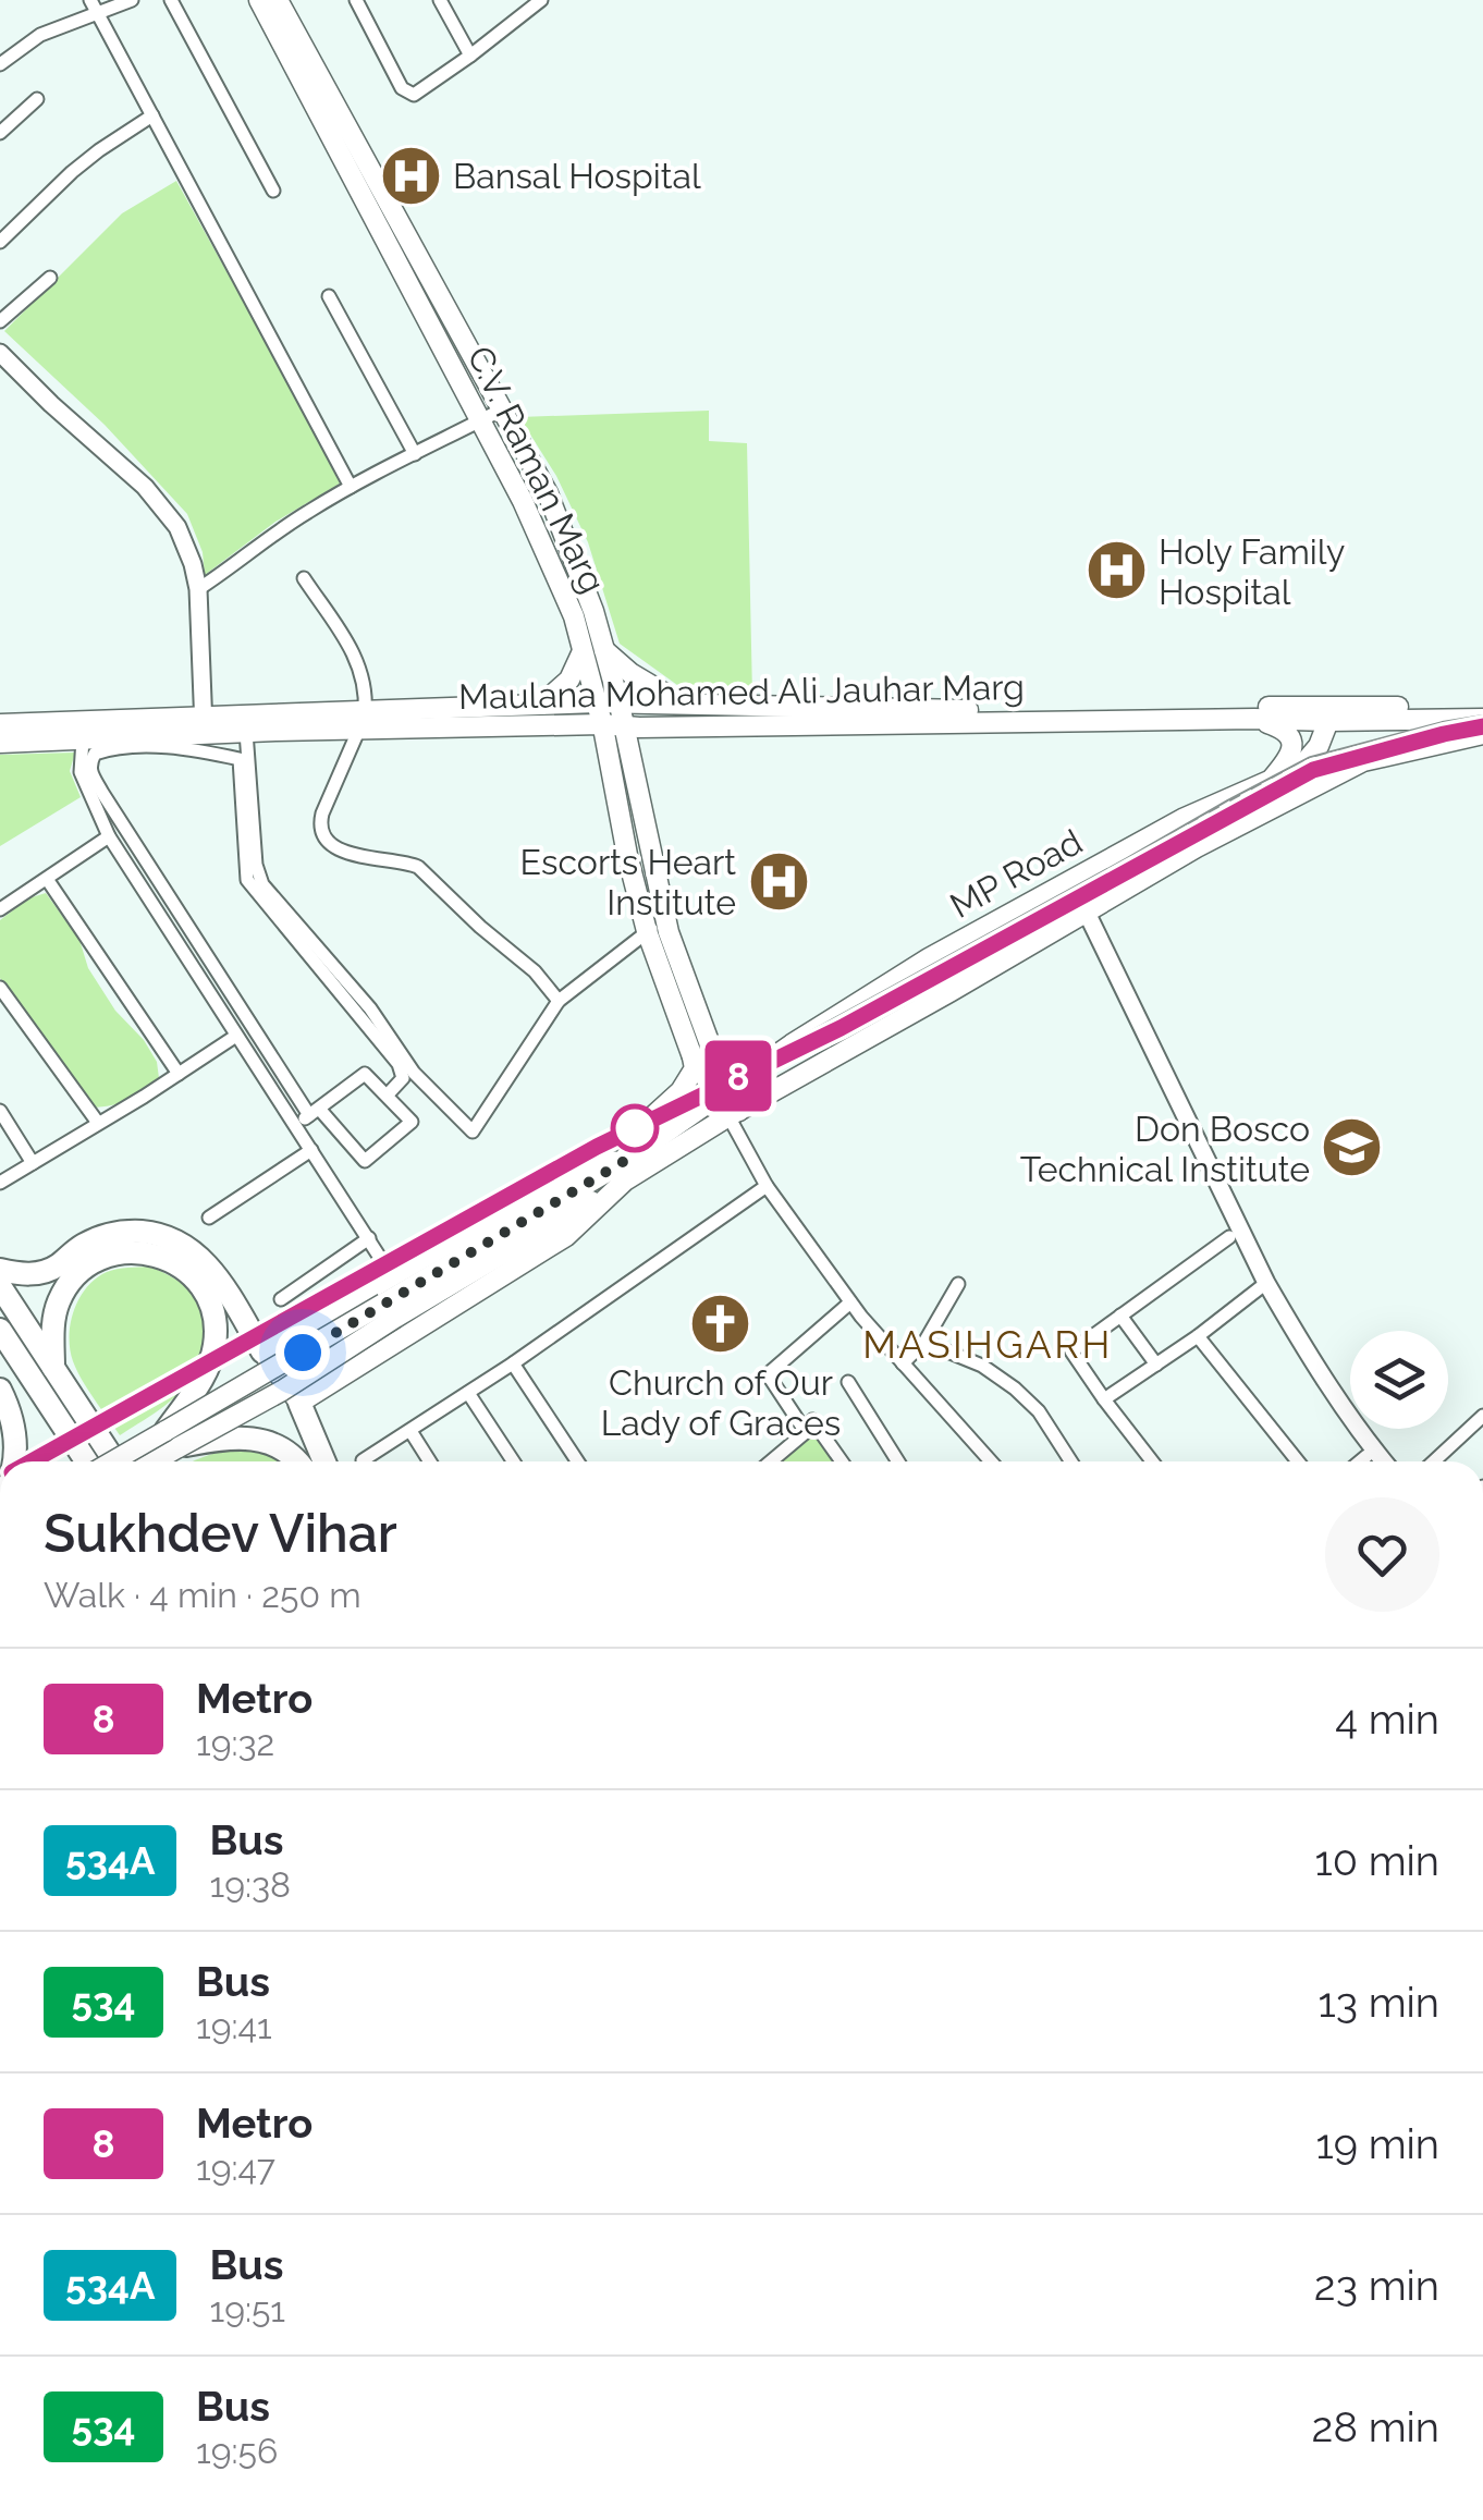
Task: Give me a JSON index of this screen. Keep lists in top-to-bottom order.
{
  "streets": {
    "main road": ["C.V. Raman Marg", "Maulana Mohamed Ali Jauhar Marg", "MP Road"]
  },
  "crossings": [
    ["C.V. Raman Marg", "Maulana Mohamed Ali Jauhar Marg"],
    ["C.V. Raman Marg", "MP Road"]
  ],
  "districts": ["MASIHGARH"],
  "places": {
    "hospital": ["Bansal Hospital", "Holy Family Hospital", "Escorts Heart Institute"],
    "school or university": ["Don Bosco Technical Institute"],
    "church": ["Church of Our Lady of Graces"]
  },
  "lines": ["metro line 8"],
  "page": {
    "on_map": "8",
    "heading": ["Sukhdev Vihar", "Walk · 4 min · 250 m"],
    "list": [
      {
        "mark": "8",
        "name": "Metro",
        "note": "19:32",
        "value": "4 min"
      },
      {
        "mark": "534A",
        "name": "Bus",
        "note": "19:38",
        "value": "10 min"
      },
      {
        "mark": "534",
        "name": "Bus",
        "note": "19:41",
        "value": "13 min"
      },
      {
        "mark": "8",
        "name": "Metro",
        "note": "19:47",
        "value": "19 min"
      },
      {
        "mark": "534A",
        "name": "Bus",
        "note": "19:51",
        "value": "23 min"
      },
      {
        "mark": "534",
        "name": "Bus",
        "note": "19:56",
        "value": "28 min"
      }
    ]
  }
}
